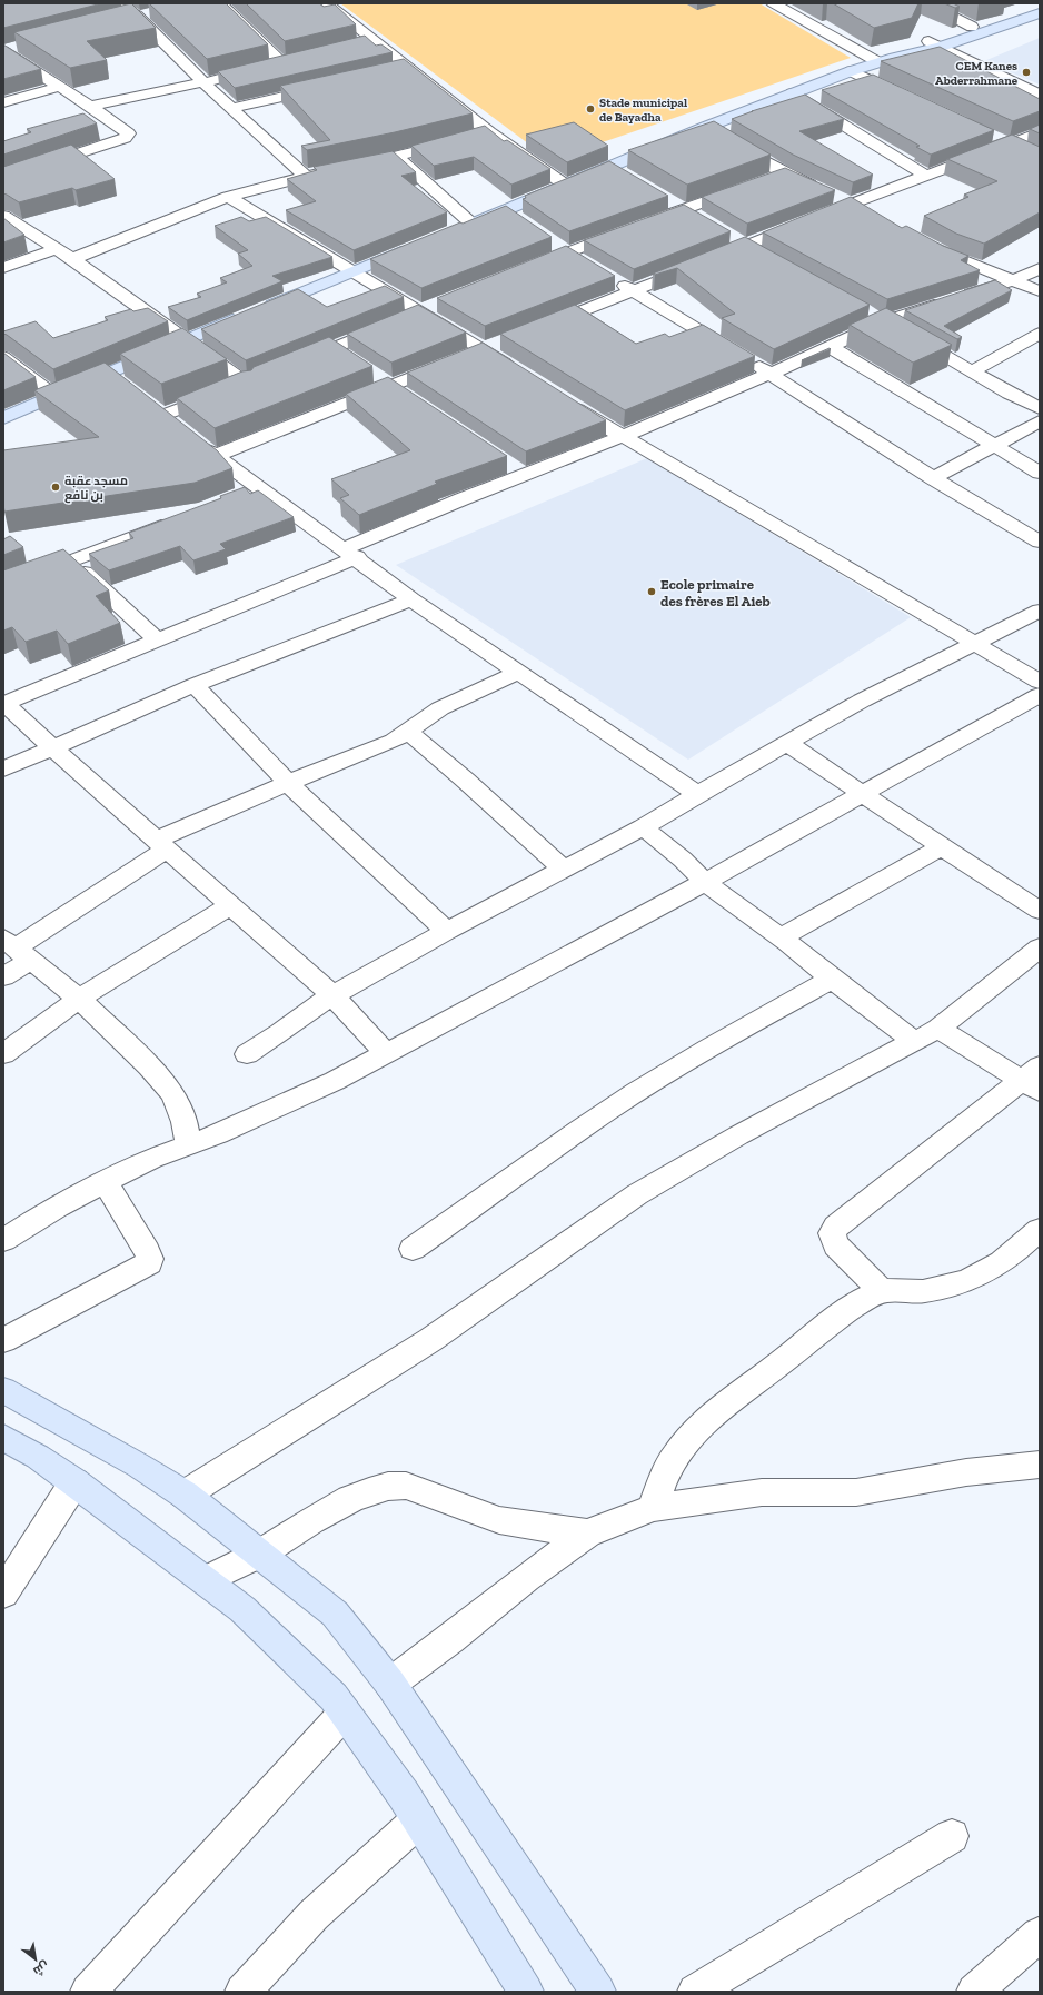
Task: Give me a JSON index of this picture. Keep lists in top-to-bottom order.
{
  "places": [
    "CEM Kanes Abderrahmane",
    "Stade municipal de Bayadha",
    "مسجد عقبة بن نافع",
    "Ecole primaire des frères El Aieb"
  ],
  "north": "bottom right"
}
